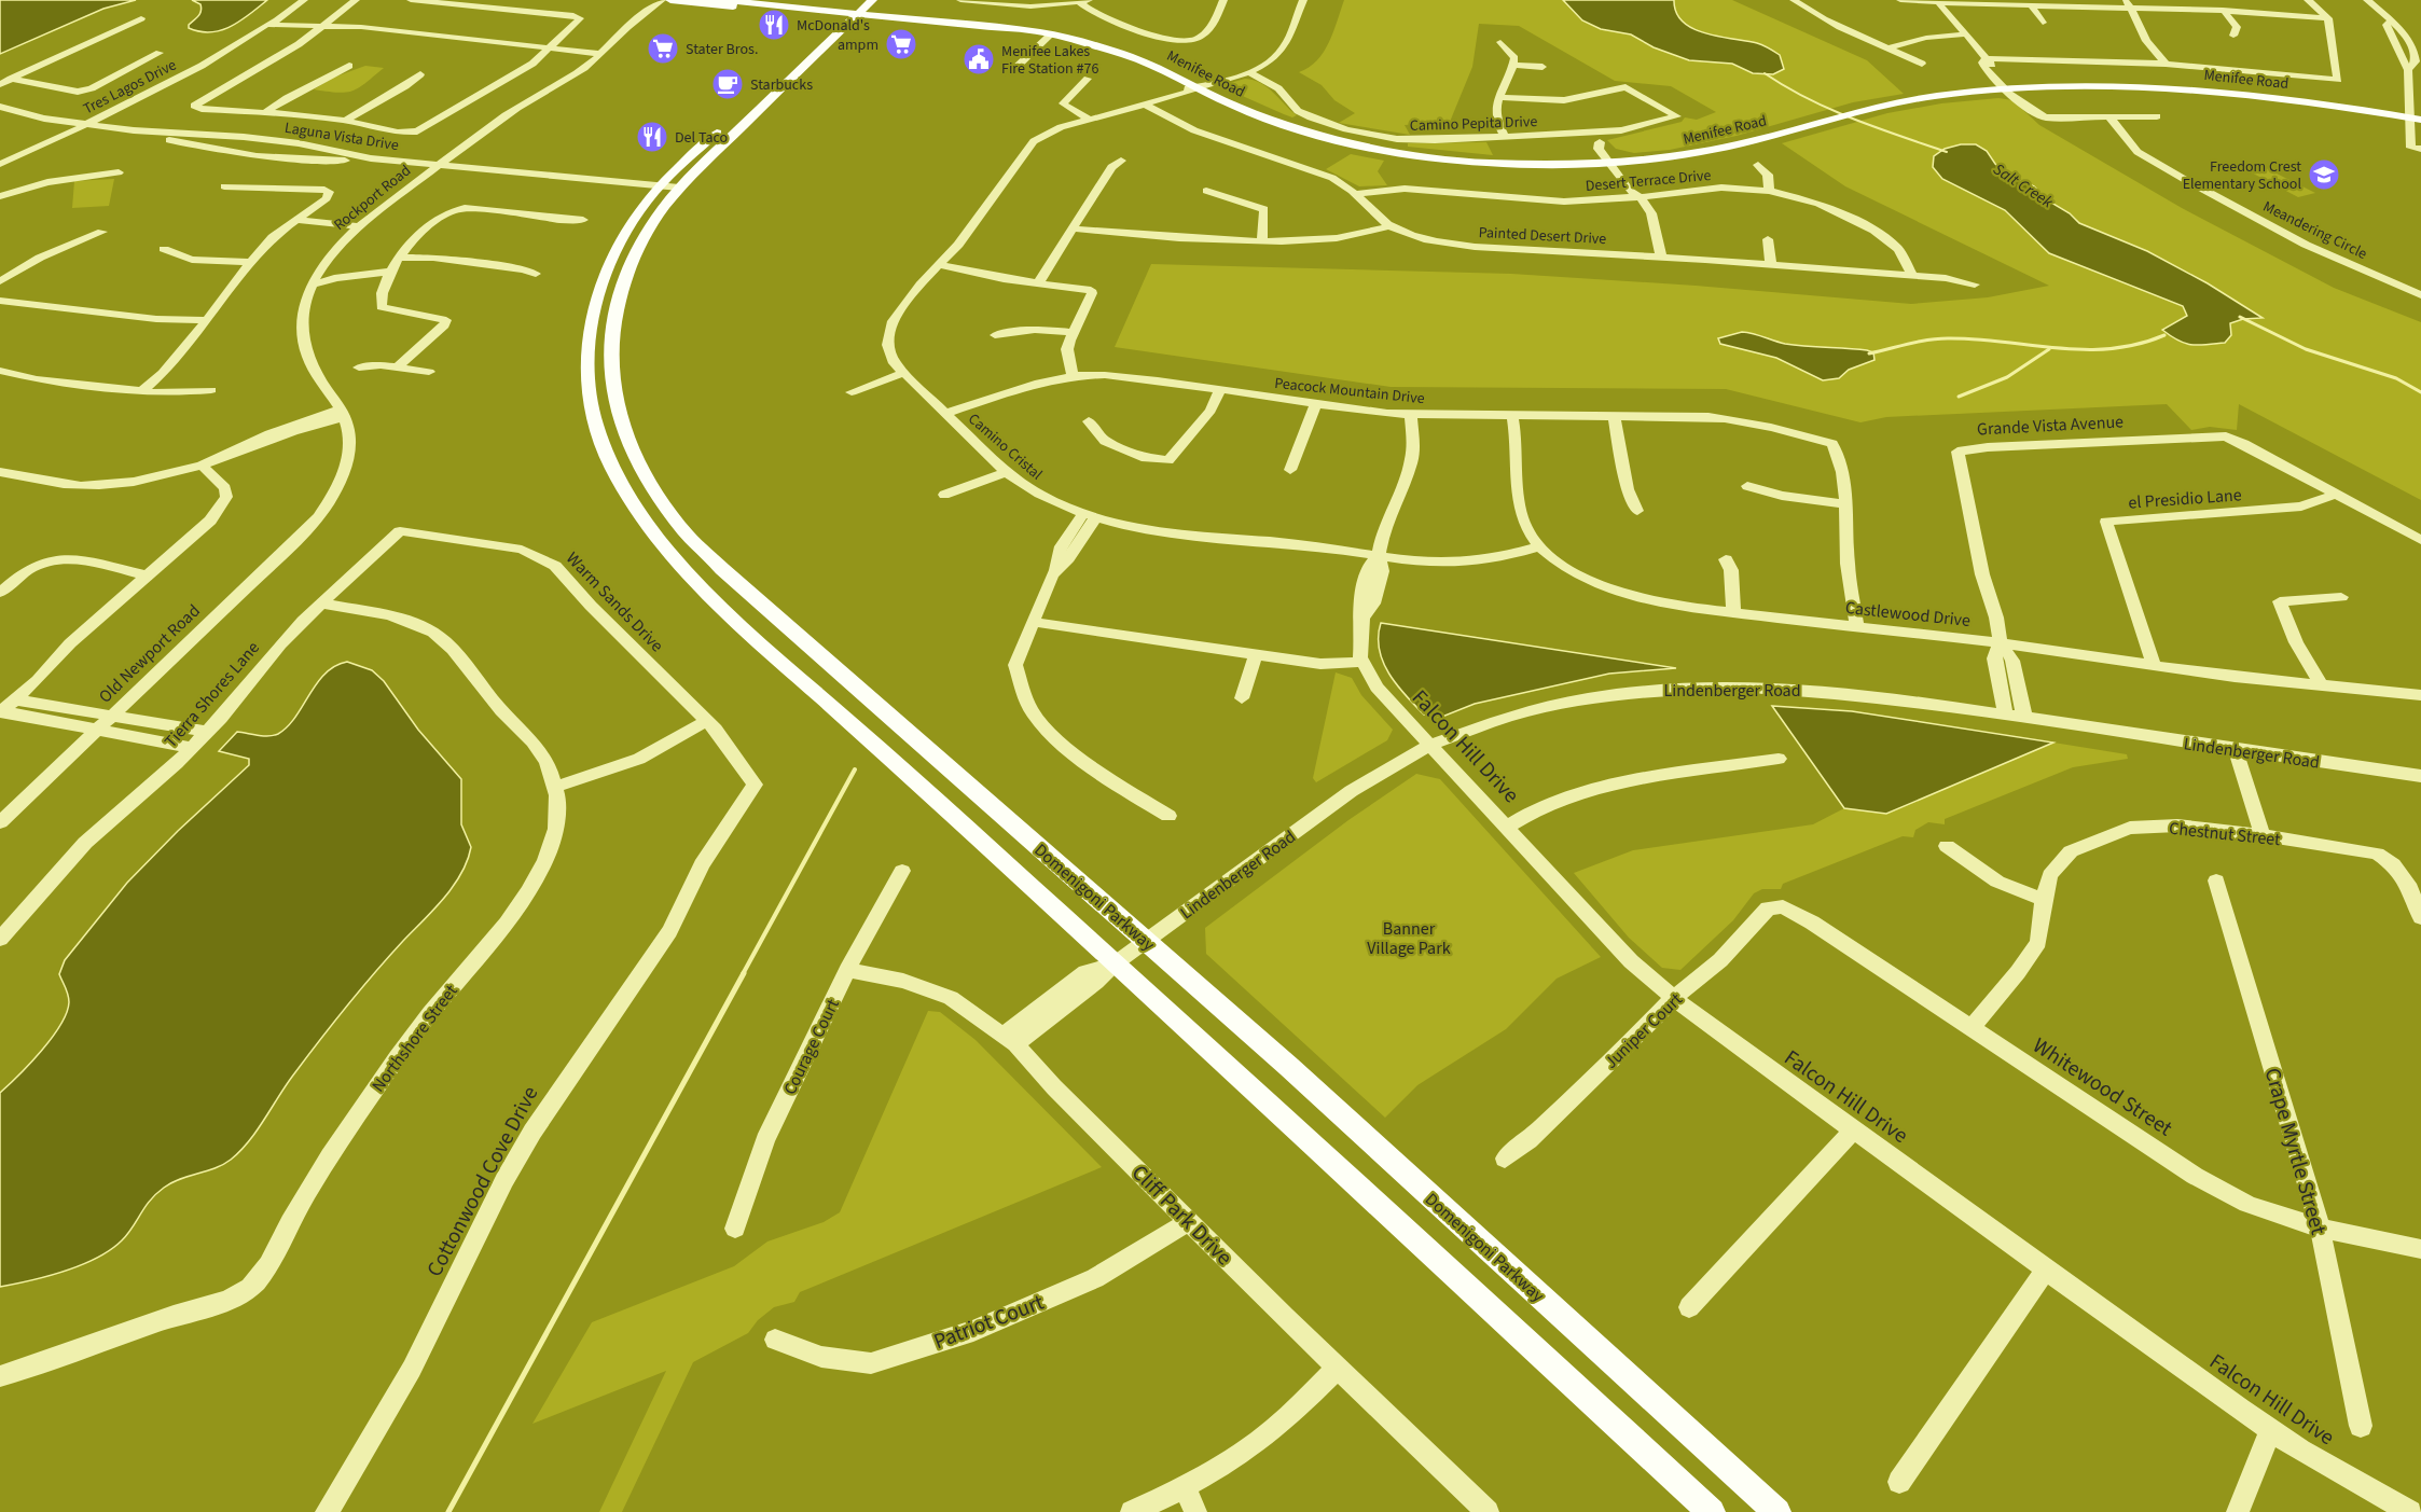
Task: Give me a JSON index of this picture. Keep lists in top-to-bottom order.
{
  "streets": {
    "main road": ["Menifee Road", "Domenigoni Parkway"],
    "street": [
      "Tres Lagos Drive",
      "Camino Pepita Drive",
      "Laguna Vista Drive",
      "Desert Terrace Drive",
      "Rockport Road",
      "Meandering Circle",
      "Painted Desert Drive",
      "Peacock Mountain Drive",
      "Grande Vista Avenue",
      "Camino Cristal",
      "el Presidio Lane",
      "Warm Sands Drive",
      "Castlewood Drive",
      "Old Newport Road",
      "Lindenberger Road",
      "Tierra Shores Lane",
      "Falcon Hill Drive",
      "Chestnut Street",
      "Juniper Court",
      "Northshore Street",
      "Courage Court",
      "Whitewood Street",
      "Crape Myrtle Street",
      "Cottonwood Cove Drive",
      "Cliff Park Drive",
      "Patriot Court"
    ]
  },
  "crossings": [
    ["Menifee Road", "Camino Cristal"],
    ["Tres Lagos Drive", "Laguna Vista Drive"],
    ["Camino Pepita Drive", "Camino Cristal"],
    ["Laguna Vista Drive", "Rockport Road"],
    ["Laguna Vista Drive", "Domenigoni Parkway"],
    ["Desert Terrace Drive", "Painted Desert Drive"],
    ["Rockport Road", "Old Newport Road"],
    ["Painted Desert Drive", "Camino Cristal"],
    ["Peacock Mountain Drive", "Camino Cristal"],
    ["Peacock Mountain Drive", "Castlewood Drive"],
    ["Peacock Mountain Drive", "Falcon Hill Drive"],
    ["Grande Vista Avenue", "el Presidio Lane"],
    ["Grande Vista Avenue", "Castlewood Drive"],
    ["Grande Vista Avenue", "Lindenberger Road"],
    ["Camino Cristal", "Castlewood Drive"],
    ["Camino Cristal", "Falcon Hill Drive"],
    ["el Presidio Lane", "Castlewood Drive"],
    ["Warm Sands Drive", "Tierra Shores Lane"],
    ["Warm Sands Drive", "Cottonwood Cove Drive"],
    ["Lindenberger Road", "Falcon Hill Drive"],
    ["Lindenberger Road", "Domenigoni Parkway"],
    ["Lindenberger Road", "Cliff Park Drive"],
    ["Falcon Hill Drive", "Juniper Court"],
    ["Chestnut Street", "Whitewood Street"],
    ["Juniper Court", "Whitewood Street"],
    ["Courage Court", "Cliff Park Drive"],
    ["Whitewood Street", "Crape Myrtle Street"],
    ["Cliff Park Drive", "Patriot Court"]
  ],
  "water": ["Salt Creek"],
  "parks": ["Banner Village Park"],
  "places": {
    "restaurant": ["McDonald's", "Del Taco"],
    "supermarket": ["ampm", "Stater Bros."],
    "public building": ["Menifee Lakes Fire Station #76"],
    "cafe": ["Starbucks"],
    "school or university": ["Freedom Crest Elementary School"]
  }
}
